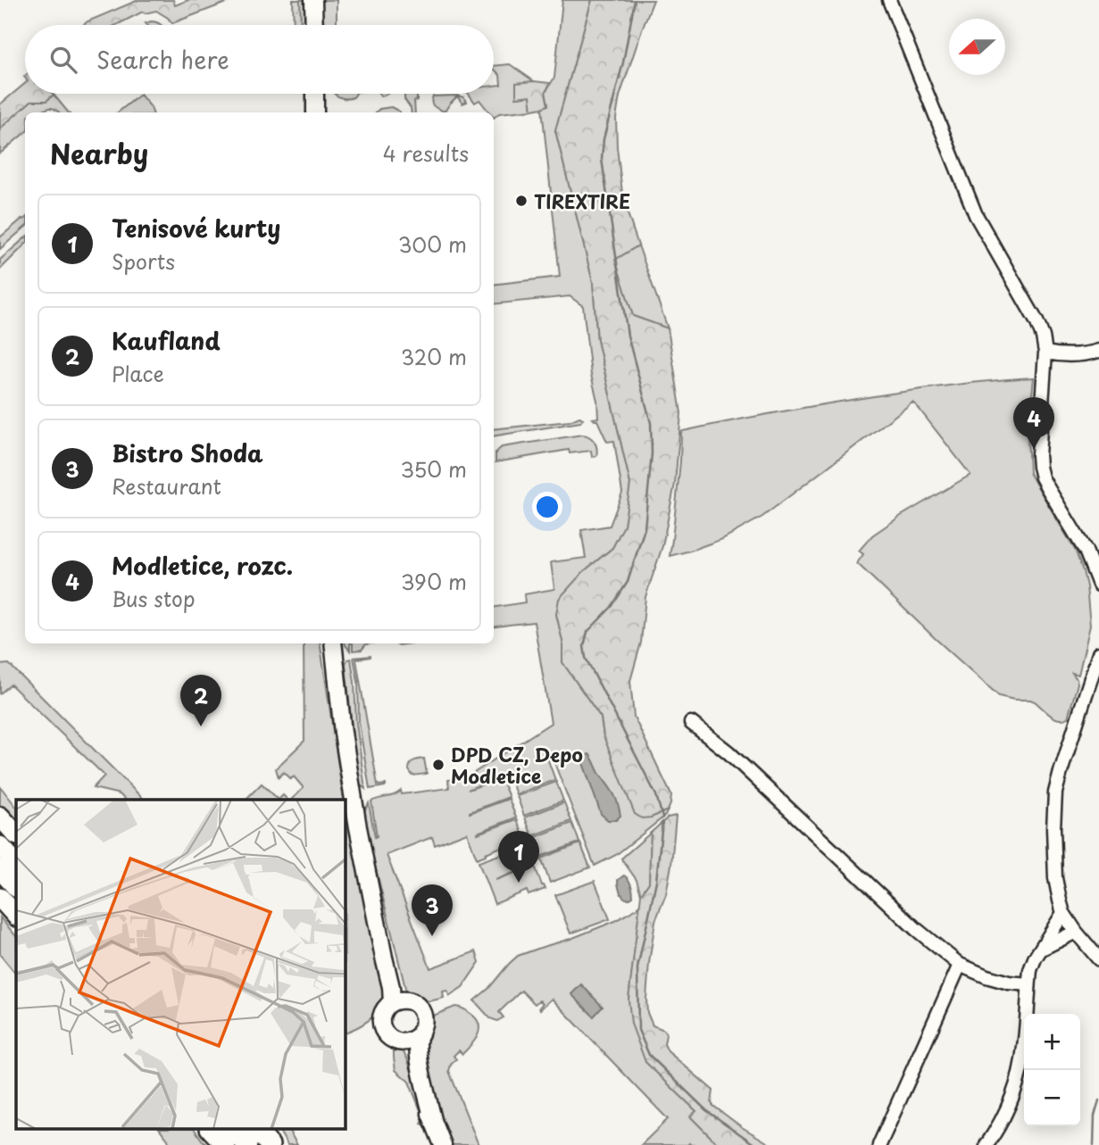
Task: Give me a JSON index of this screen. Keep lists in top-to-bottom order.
{
  "places": ["TIREXTIRE", "DPD CZ, Depo Modletice"],
  "north": "left",
  "page": {
    "search": "Search here",
    "heading": ["Nearby", "4 results"],
    "list": [
      {
        "mark": "1",
        "name": "Tenisové kurty",
        "note": "Sports",
        "value": "300 m"
      },
      {
        "mark": "2",
        "name": "Kaufland",
        "note": "Place",
        "value": "320 m"
      },
      {
        "mark": "3",
        "name": "Bistro Shoda",
        "note": "Restaurant",
        "value": "350 m"
      },
      {
        "mark": "4",
        "name": "Modletice, rozc.",
        "note": "Bus stop",
        "value": "390 m"
      }
    ],
    "pins": [
      "4",
      "2",
      "1",
      "3"
    ],
    "map_buttons": ["+", "−"]
  }
}
